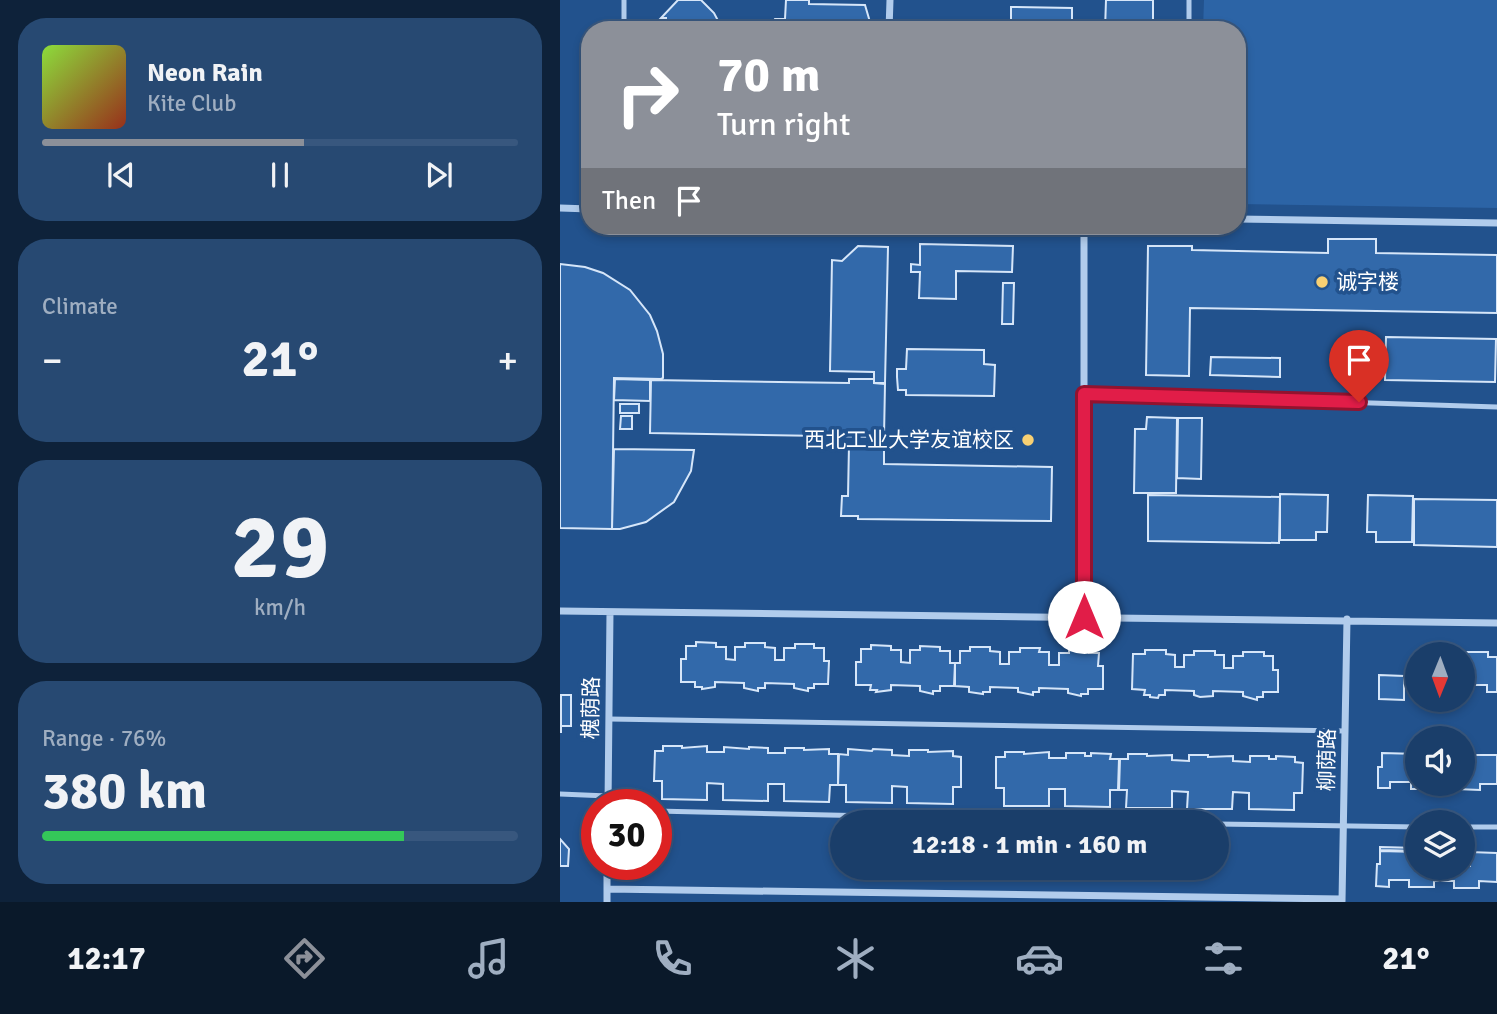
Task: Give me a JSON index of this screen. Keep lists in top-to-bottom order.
{
  "streets": {
    "street": ["槐荫路", "柳荫路"]
  },
  "places": ["诚字楼", "西北工业大学友谊校区"],
  "north": "bottom",
  "page": {
    "turn": ["70 m", "Turn right"],
    "song": ["Neon Rain", "Kite Club"],
    "then": "Then",
    "tile": [
      "Climate",
      ["29", "km/h"],
      ["Range · 76%", "380 km"]
    ],
    "heat": ["−", "21°", "+"],
    "limit": "30",
    "trip": "12:18 · 1 min · 160 m",
    "tabs": ["12:17", "21°"]
  }
}
